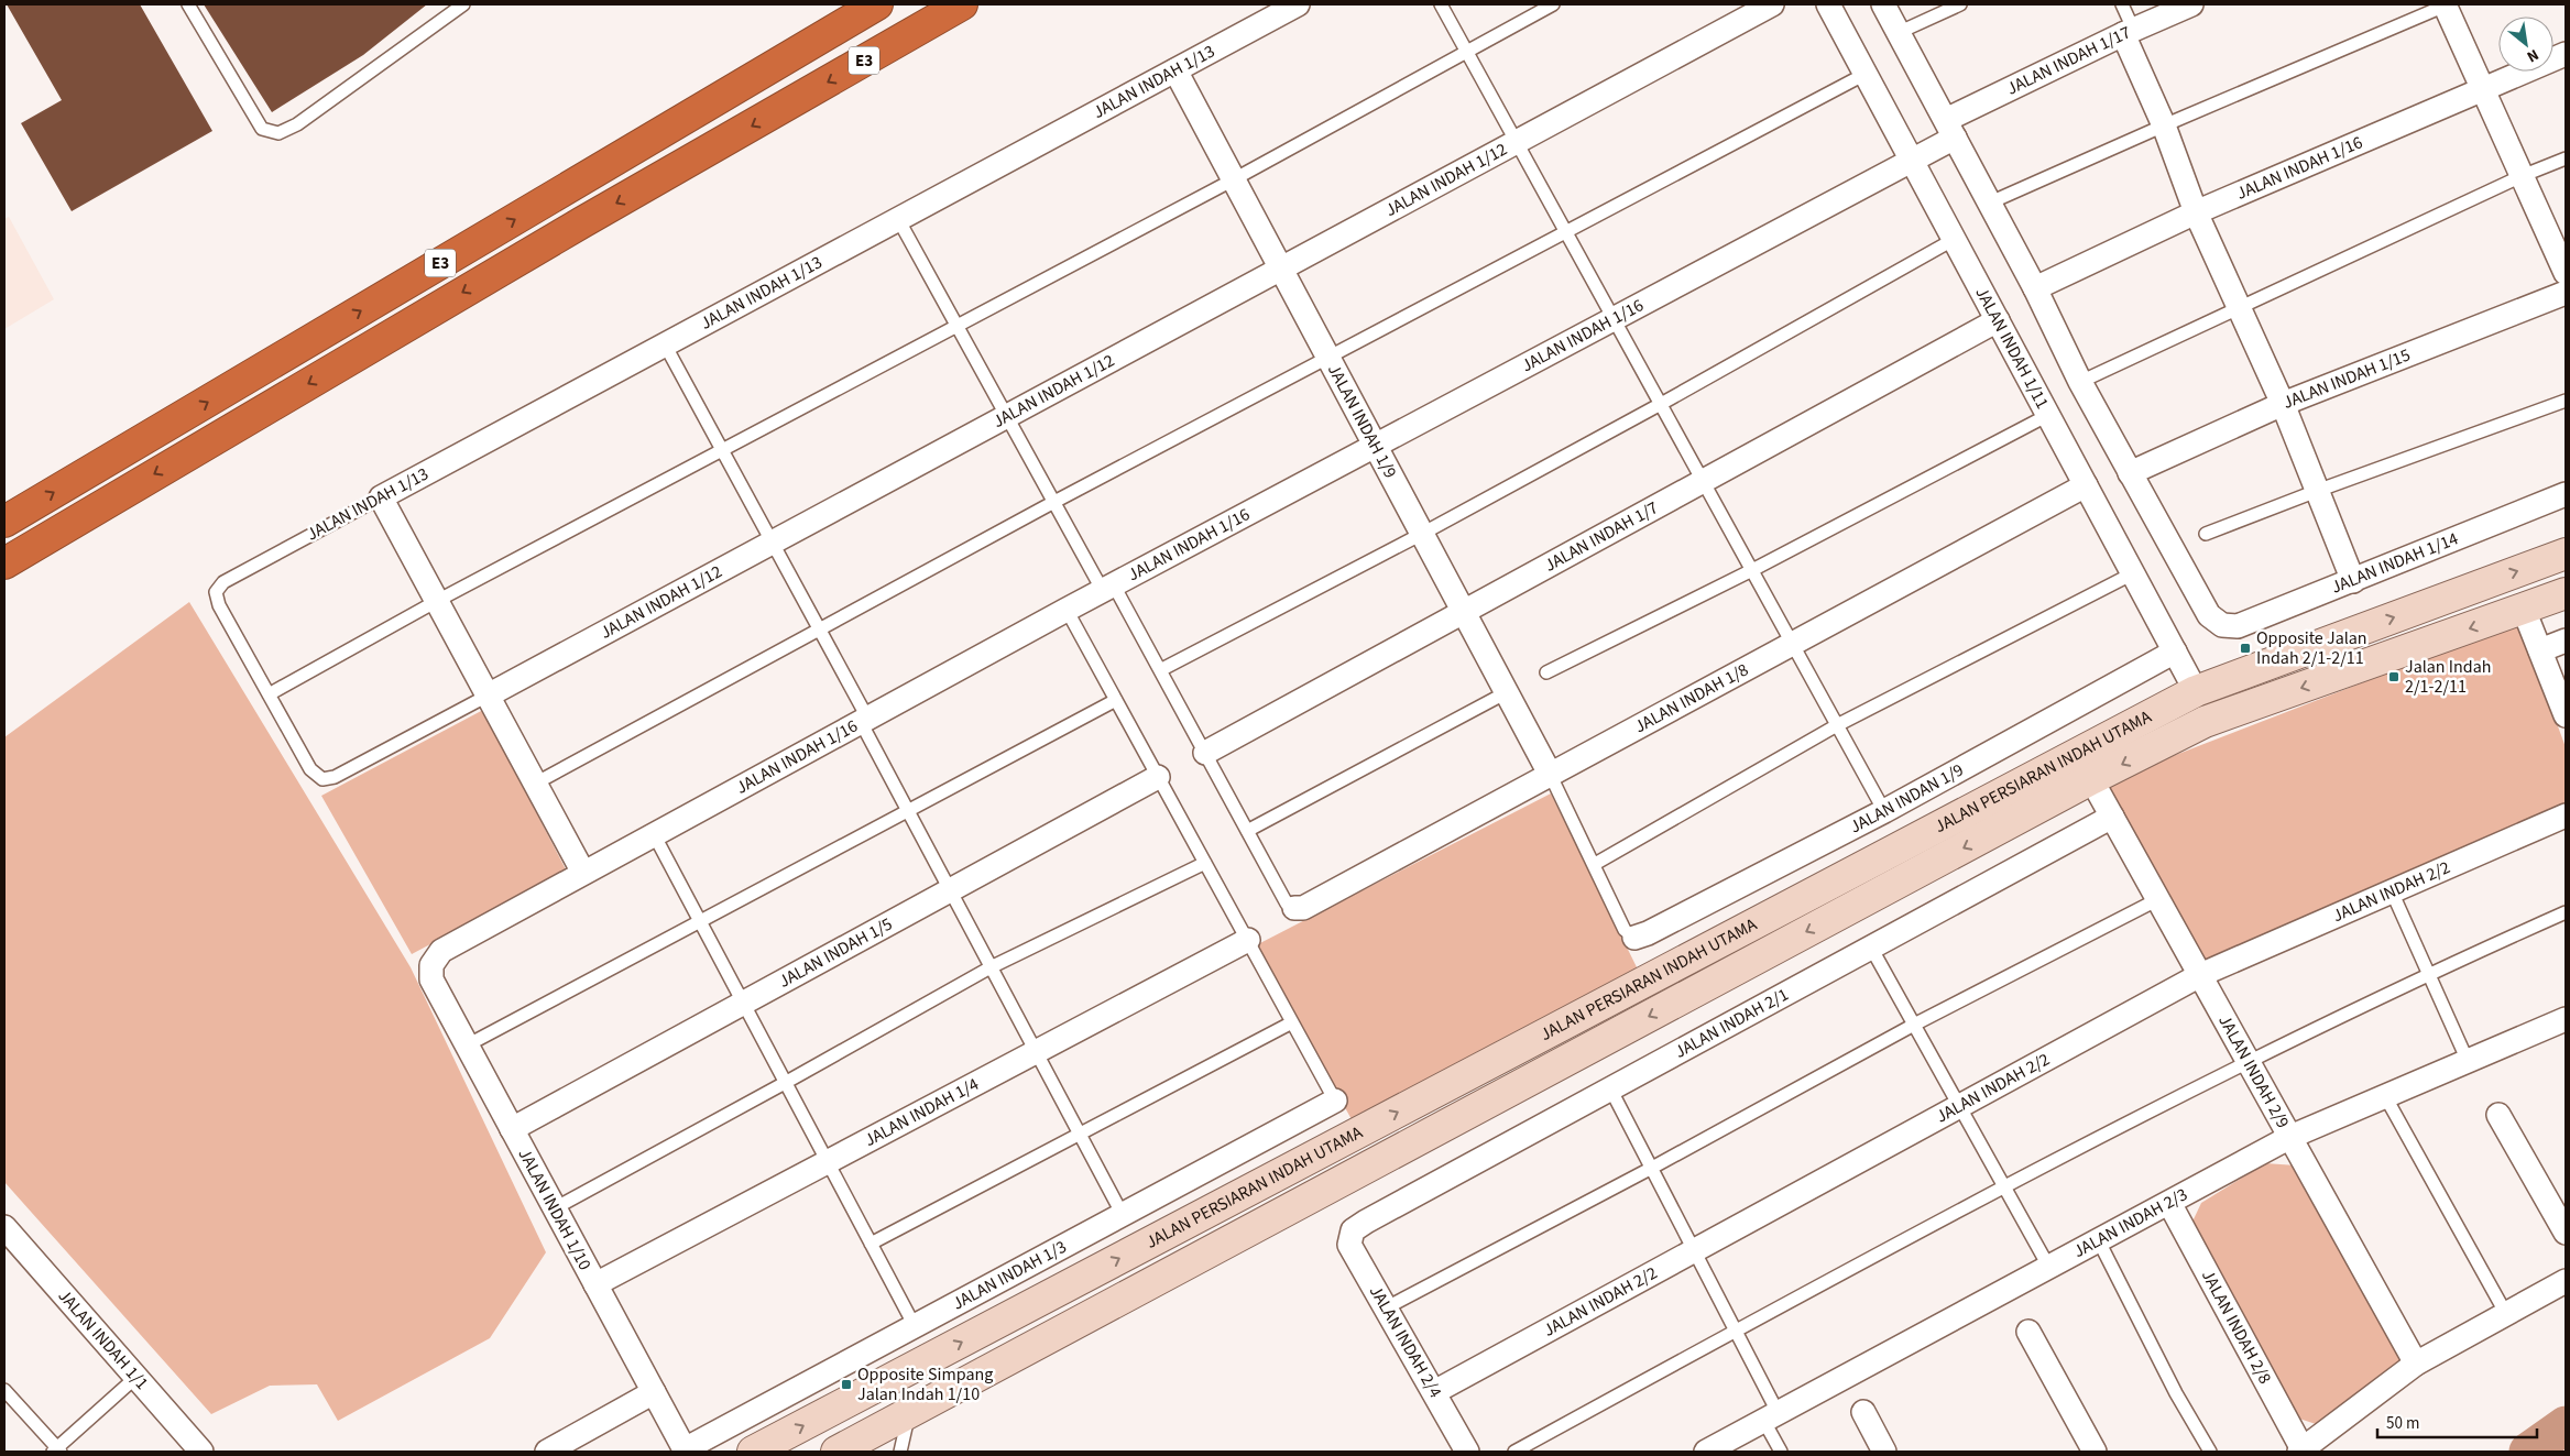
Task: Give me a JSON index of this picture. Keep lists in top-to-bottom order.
{
  "streets": {
    "highway": ["E3"],
    "main road": ["JALAN PERSIARAN INDAH UTAMA"],
    "street": [
      "JALAN INDAH 1/17",
      "JALAN INDAH 1/13",
      "JALAN INDAH 1/16",
      "JALAN INDAH 1/12",
      "JALAN INDAH 1/11",
      "JALAN INDAH 1/15",
      "JALAN INDAH 1/9",
      "JALAN INDAH 1/7",
      "JALAN INDAH 1/14",
      "JALAN INDAH 1/8",
      "JALAN INDAN 1/9",
      "JALAN INDAH 2/2",
      "JALAN INDAH 1/5",
      "JALAN INDAH 2/1",
      "JALAN INDAH 2/9",
      "JALAN INDAH 1/4",
      "JALAN INDAH 1/10",
      "JALAN INDAH 2/3",
      "JALAN INDAH 1/3",
      "JALAN INDAH 2/8",
      "JALAN INDAH 1/1",
      "JALAN INDAH 2/4"
    ]
  },
  "crossings": [
    ["JALAN INDAH 1/17", "JALAN INDAH 1/16"],
    ["JALAN INDAH 1/13", "JALAN INDAH 1/12"],
    ["JALAN INDAH 1/13", "JALAN INDAH 1/9"],
    ["JALAN INDAH 1/16", "JALAN INDAH 1/11"],
    ["JALAN INDAH 1/16", "JALAN INDAH 1/9"],
    ["JALAN INDAH 1/16", "JALAN INDAH 1/10"],
    ["JALAN INDAH 1/12", "JALAN INDAH 1/9"],
    ["JALAN INDAH 1/11", "JALAN INDAH 1/7"],
    ["JALAN INDAH 1/11", "JALAN INDAH 1/8"],
    ["JALAN INDAH 1/11", "JALAN PERSIARAN INDAH UTAMA"],
    ["JALAN INDAH 1/11", "JALAN INDAN 1/9"],
    ["JALAN INDAH 1/15", "JALAN INDAH 1/14"],
    ["JALAN INDAH 1/9", "JALAN INDAH 1/7"],
    ["JALAN INDAH 1/9", "JALAN INDAH 1/8"],
    ["JALAN PERSIARAN INDAH UTAMA", "JALAN INDAH 2/9"],
    ["JALAN INDAH 2/2", "JALAN INDAH 2/9"],
    ["JALAN INDAH 2/2", "JALAN INDAH 2/4"],
    ["JALAN INDAH 1/5", "JALAN INDAH 1/10"],
    ["JALAN INDAH 2/1", "JALAN INDAH 2/9"],
    ["JALAN INDAH 2/1", "JALAN INDAH 2/4"],
    ["JALAN INDAH 2/9", "JALAN INDAH 2/3"],
    ["JALAN INDAH 1/4", "JALAN INDAH 1/10"],
    ["JALAN INDAH 1/10", "JALAN INDAH 1/3"],
    ["JALAN INDAH 2/3", "JALAN INDAH 2/8"]
  ],
  "places": {
    "transit": ["Opposite Jalan Indah 2/1-2/11", "Jalan Indah 2/1-2/11", "Opposite Simpang Jalan Indah 1/10"]
  },
  "scale_bar": "50 m",
  "north": "bottom right"
}
